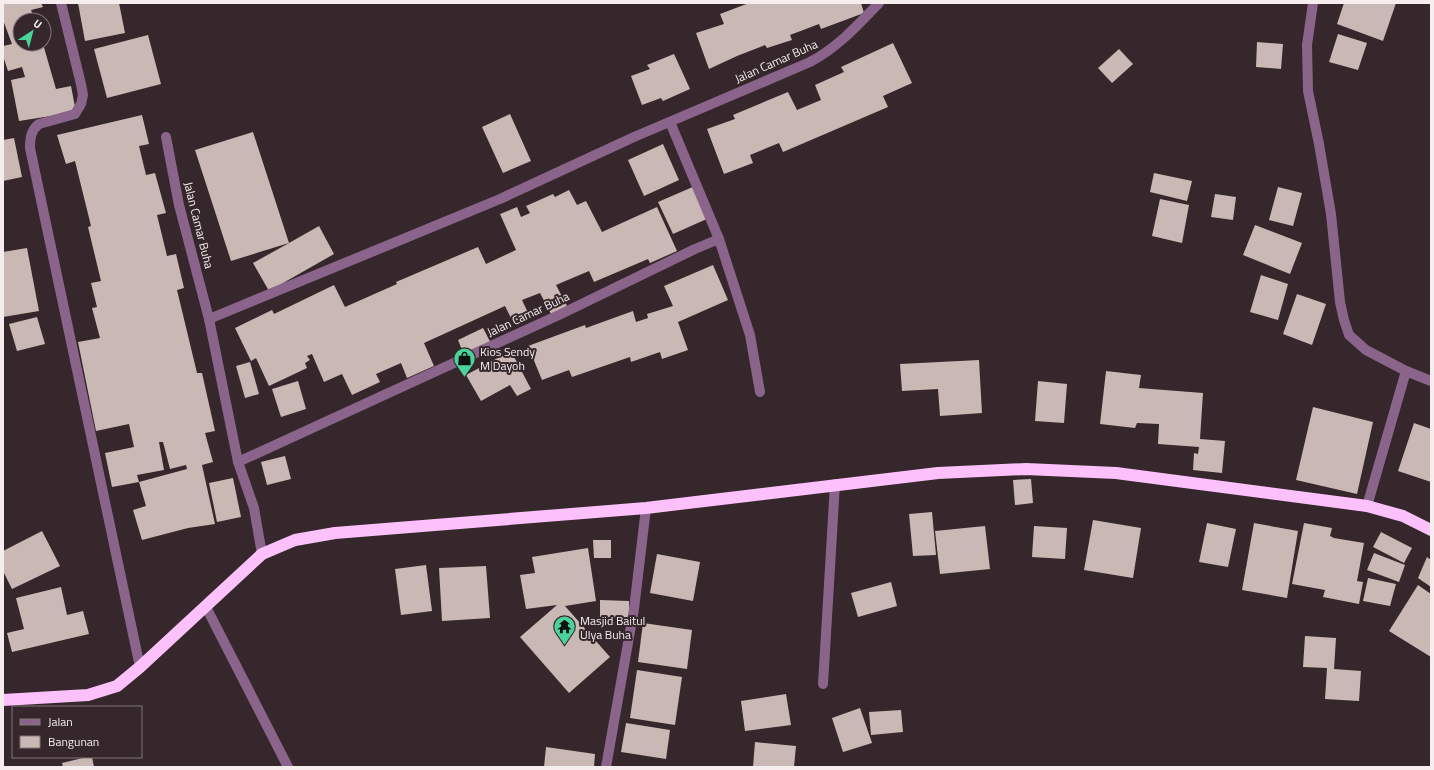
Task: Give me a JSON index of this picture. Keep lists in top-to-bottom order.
{
  "streets": {
    "street": ["Jalan Camar Buha"]
  },
  "places": {
    "shop": ["Kios Sendy M Dayoh"],
    "temple": ["Masjid Baitul Ulya Buha"]
  },
  "legend": ["Jalan", "Bangunan"],
  "north": "top right"
}
